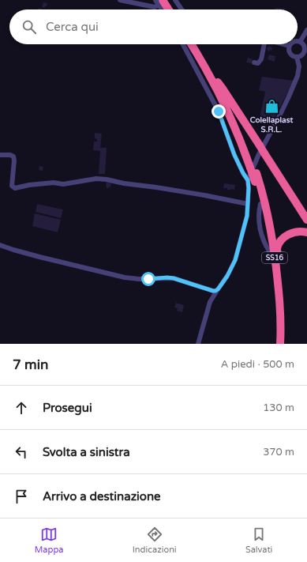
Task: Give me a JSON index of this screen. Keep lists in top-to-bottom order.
{
  "streets": {
    "highway": ["SS16"]
  },
  "places": {
    "shop": ["Colellaplast S.R.L."]
  },
  "page": {
    "search": "Cerca qui",
    "heading": ["7 min", "A piedi · 500 m"],
    "list": [
      ["Prosegui", "130 m"],
      ["Svolta a sinistra", "370 m"],
      "Arrivo a destinazione"
    ],
    "nav": ["Mappa", "Indicazioni", "Salvati"]
  }
}
